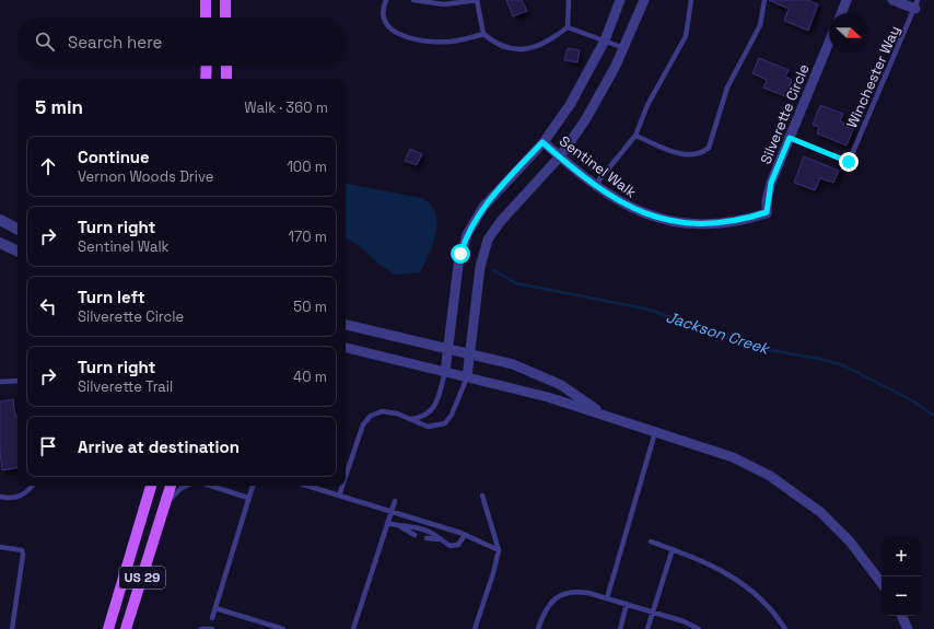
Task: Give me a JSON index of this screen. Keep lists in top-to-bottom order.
{
  "streets": {
    "main road": ["US 29"],
    "street": ["Silverette Circle", "Sentinel Walk"],
    "lane": ["Winchester Way"]
  },
  "crossings": [
    ["Winchester Way", "Silverette Circle"],
    ["Silverette Circle", "Sentinel Walk"]
  ],
  "water": ["Jackson Creek"],
  "north": "right",
  "page": {
    "search": "Search here",
    "heading": ["5 min", "Walk · 360 m"],
    "list": [
      ["Continue", "Vernon Woods Drive", "100 m"],
      ["Turn right", "Sentinel Walk", "170 m"],
      ["Turn left", "Silverette Circle", "50 m"],
      ["Turn right", "Silverette Trail", "40 m"],
      "Arrive at destination"
    ],
    "map_buttons": ["+", "−"]
  }
}
